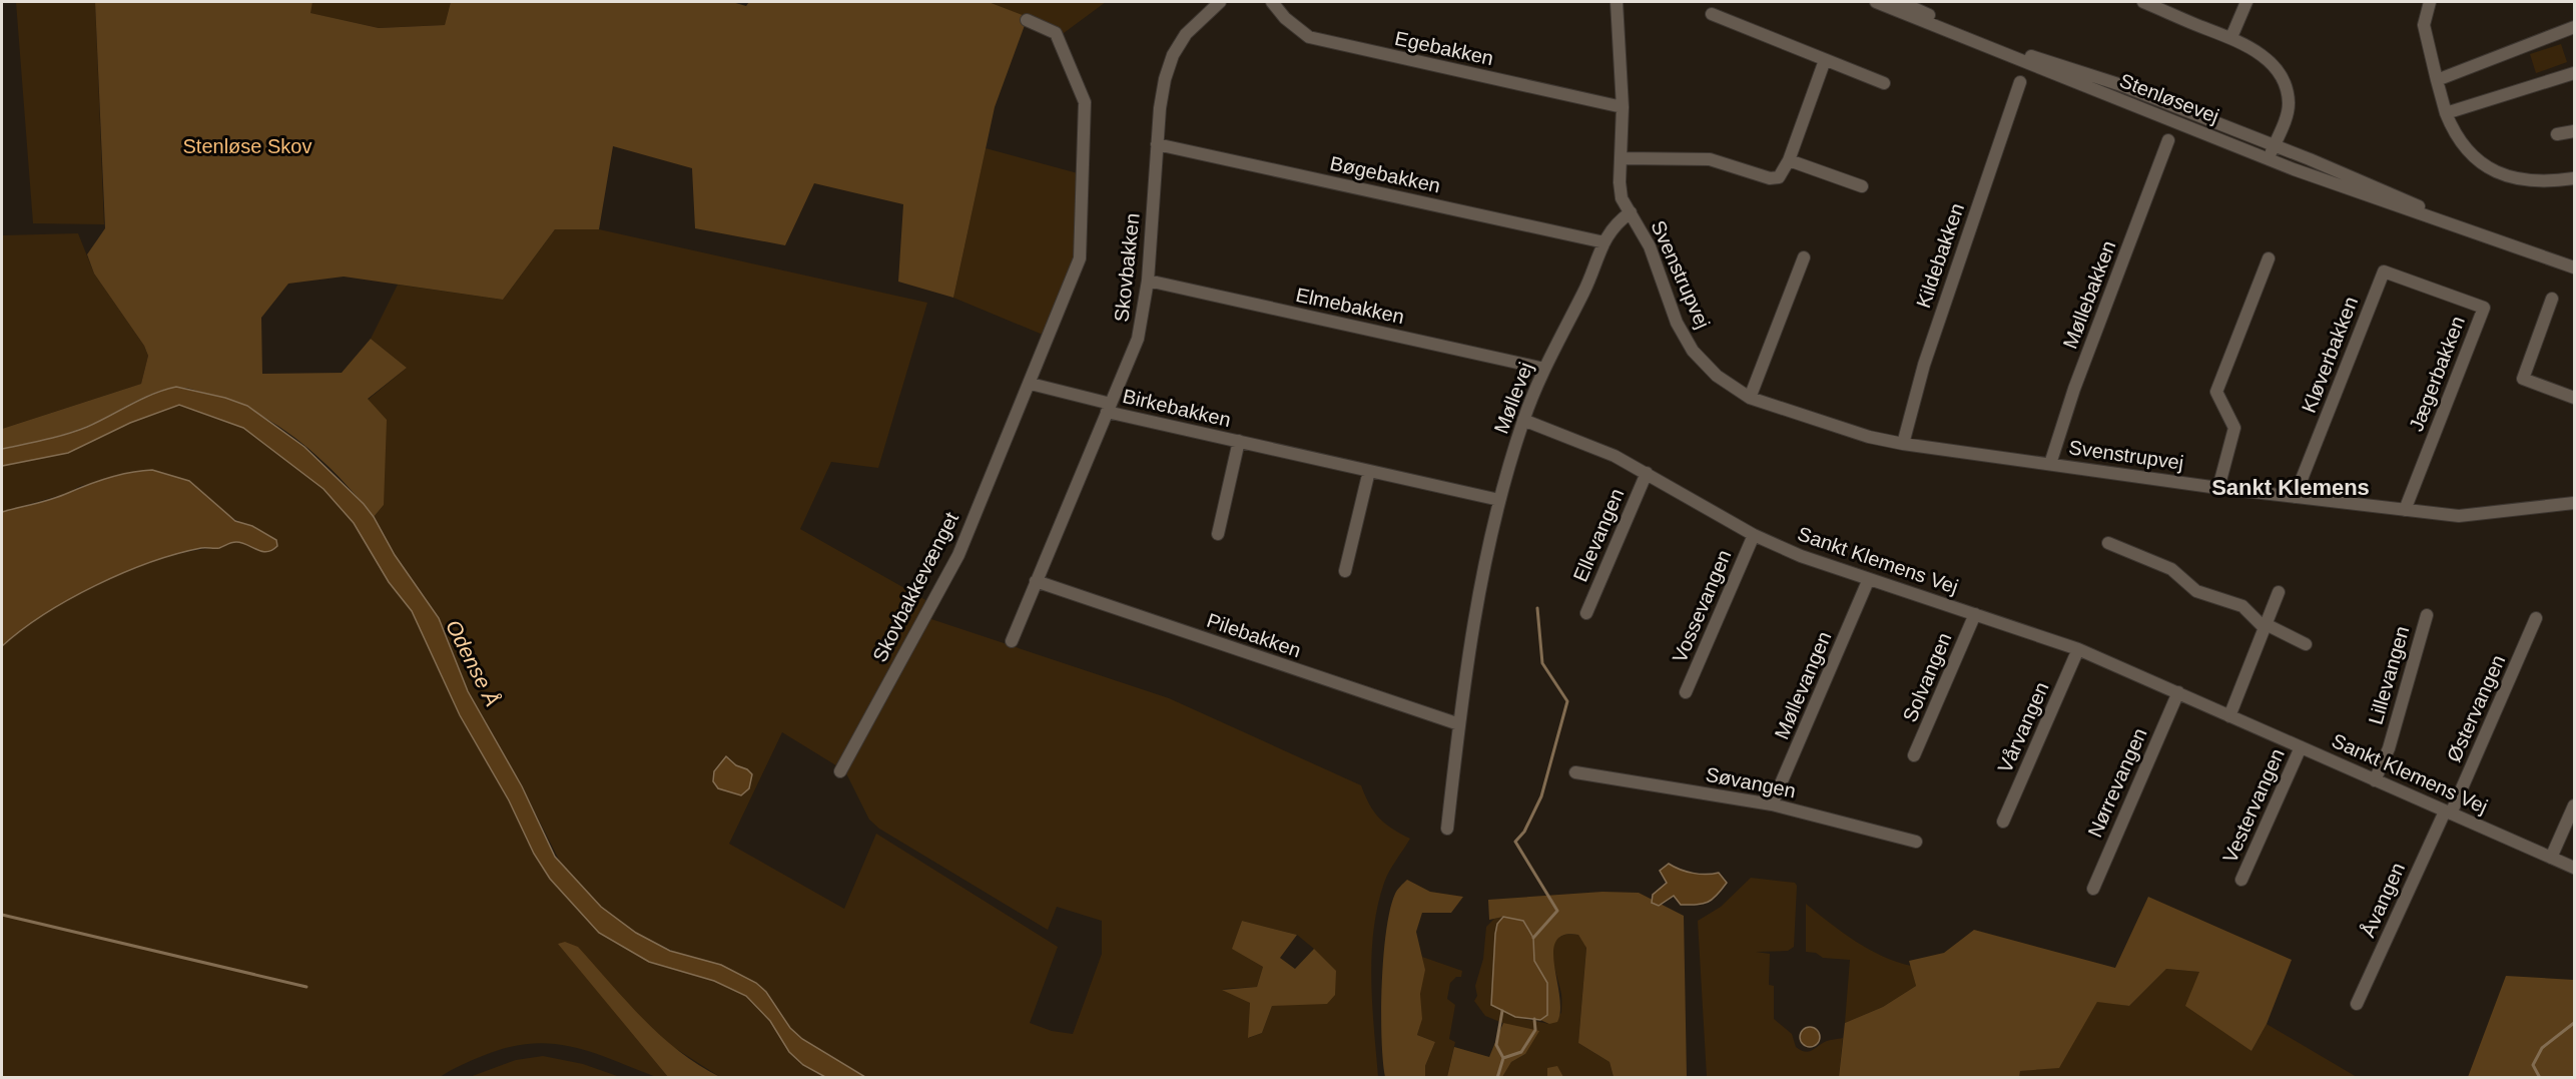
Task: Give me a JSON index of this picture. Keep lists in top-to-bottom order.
{
  "streets": {
    "street": [
      "Egebakken",
      "Stenløsevej",
      "Bøgebakken",
      "Kildebakken",
      "Skovbakken",
      "Svenstrupvej",
      "Møllebakken",
      "Elmebakken",
      "Kløverbakken",
      "Jægerbakken",
      "Møllevej",
      "Birkebakken",
      "Ellevangen",
      "Sankt Klemens Vej",
      "Skovbakkevænget",
      "Vossevangen",
      "Pilebakken",
      "Lillevangen",
      "Solvangen",
      "Møllevangen",
      "Østervangen",
      "Vårvangen",
      "Søvangen",
      "Nørrevangen",
      "Vestervangen",
      "Åvangen"
    ]
  },
  "crossings": [
    ["Bøgebakken", "Skovbakken"],
    ["Bøgebakken", "Møllevej"],
    ["Kildebakken", "Svenstrupvej"],
    ["Skovbakken", "Elmebakken"],
    ["Skovbakken", "Birkebakken"],
    ["Skovbakken", "Pilebakken"],
    ["Svenstrupvej", "Møllebakken"],
    ["Svenstrupvej", "Kløverbakken"],
    ["Svenstrupvej", "Jægerbakken"],
    ["Svenstrupvej", "Møllevej"],
    ["Elmebakken", "Møllevej"],
    ["Kløverbakken", "Jægerbakken"],
    ["Møllevej", "Birkebakken"],
    ["Møllevej", "Sankt Klemens Vej"],
    ["Møllevej", "Pilebakken"],
    ["Ellevangen", "Sankt Klemens Vej"],
    ["Sankt Klemens Vej", "Vossevangen"],
    ["Sankt Klemens Vej", "Lillevangen"],
    ["Sankt Klemens Vej", "Solvangen"],
    ["Sankt Klemens Vej", "Møllevangen"],
    ["Sankt Klemens Vej", "Østervangen"],
    ["Sankt Klemens Vej", "Vårvangen"],
    ["Sankt Klemens Vej", "Nørrevangen"],
    ["Sankt Klemens Vej", "Vestervangen"],
    ["Sankt Klemens Vej", "Åvangen"],
    ["Møllevangen", "Søvangen"],
    ["Østervangen", "Åvangen"]
  ],
  "districts": ["Sankt Klemens"],
  "water": ["Odense Å"],
  "parks": ["Stenløse Skov"]
}
